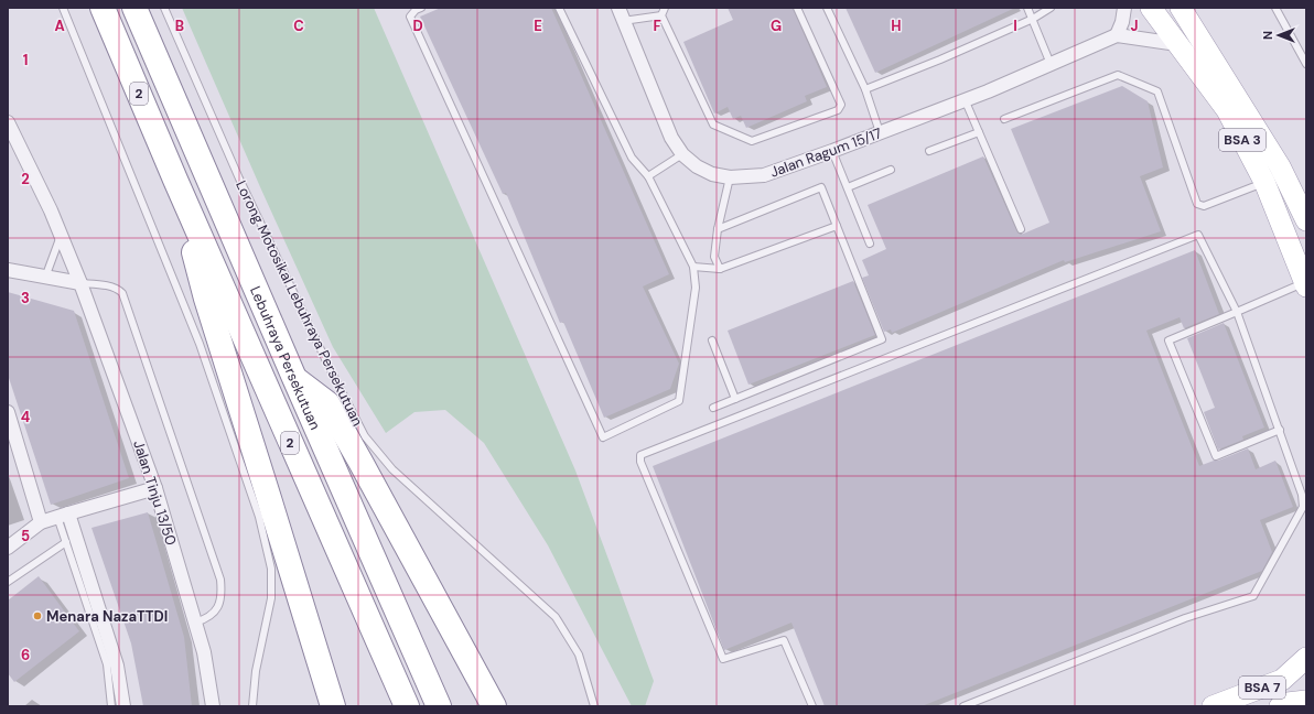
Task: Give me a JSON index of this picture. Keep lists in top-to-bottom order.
{
  "streets": {
    "highway": ["2", "Lebuhraya Persekutuan"],
    "main road": ["BSA 3", "BSA 7"],
    "street": ["Jalan Ragum 15/17", "Jalan Tinju 13/50"],
    "lane": ["Lorong Motosikal Lebuhraya Persekutuan"]
  },
  "places": ["Menara NazaTTDI"],
  "north": "left",
  "grid": {
    "columns": [
      "A",
      "B",
      "C",
      "D",
      "E",
      "F",
      "G",
      "H",
      "I",
      "J"
    ],
    "rows": [
      "1",
      "2",
      "3",
      "4",
      "5",
      "6"
    ]
  }
}
